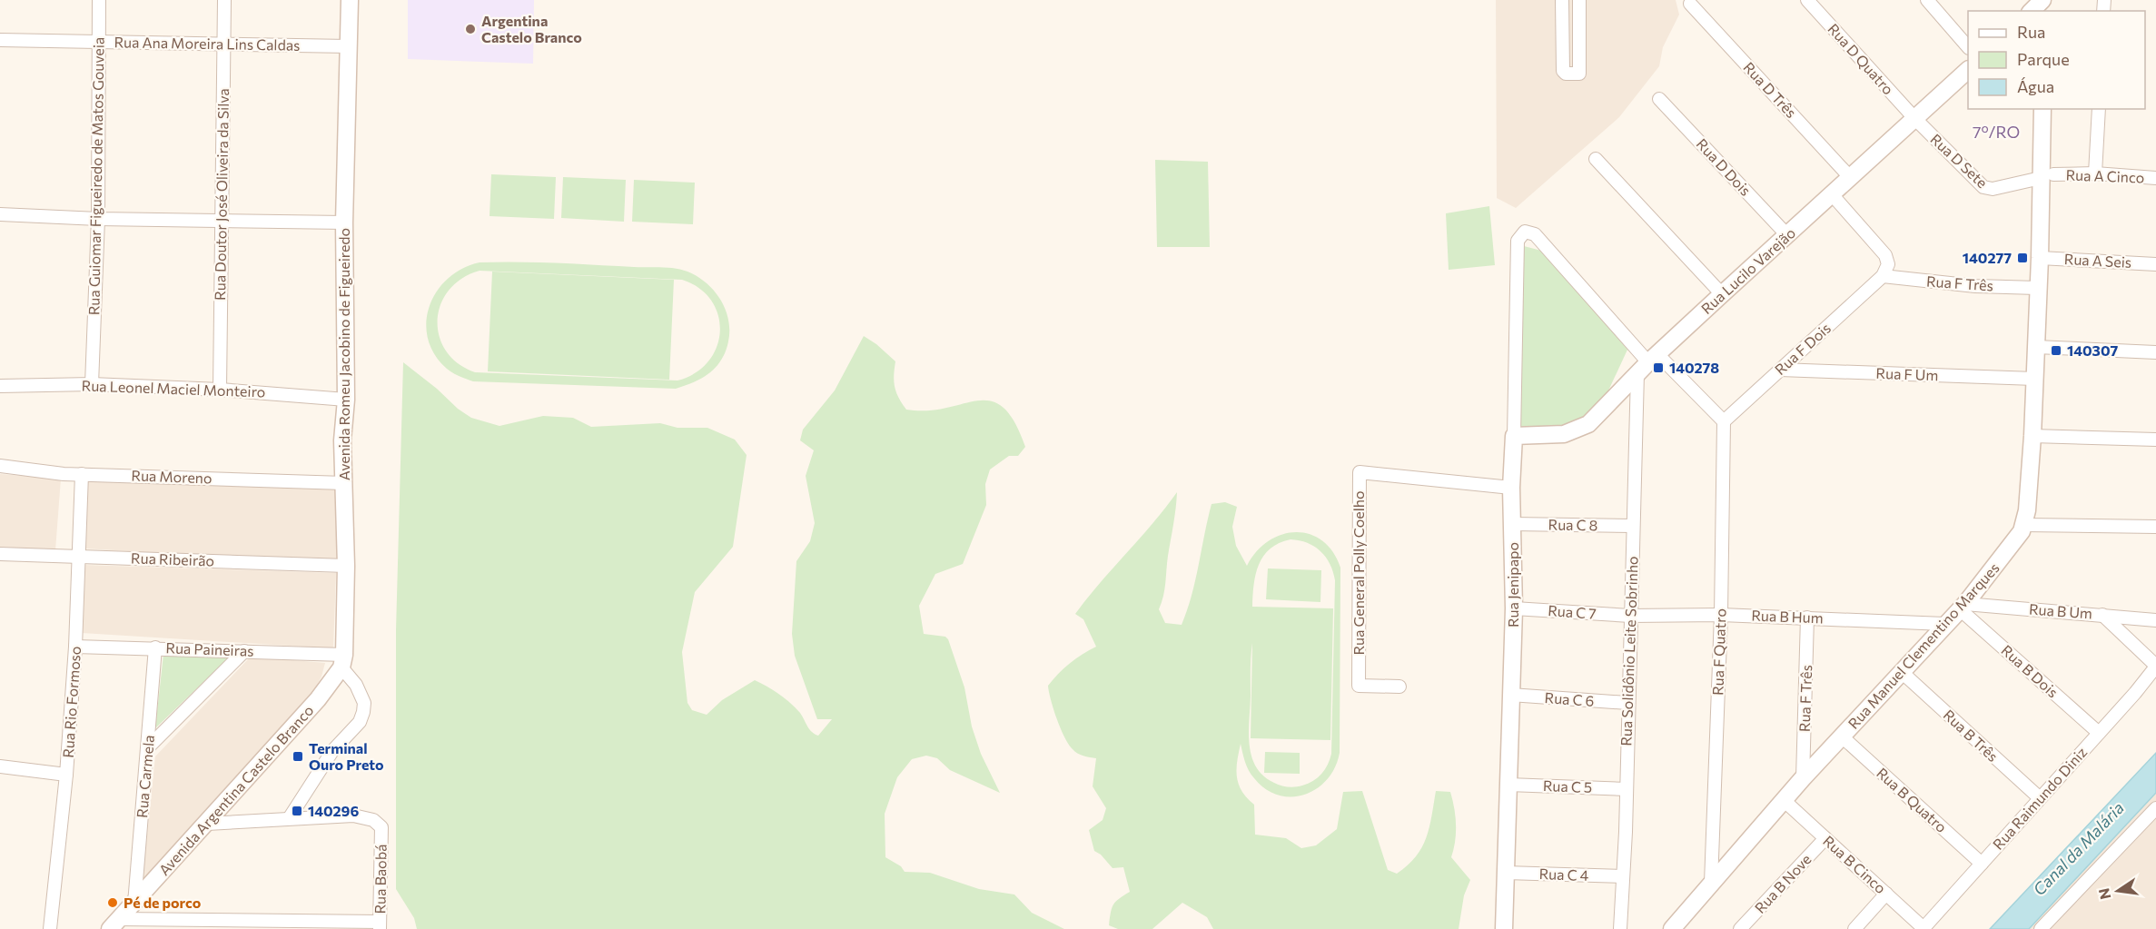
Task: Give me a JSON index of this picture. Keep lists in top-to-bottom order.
{
  "streets": {
    "street": [
      "Rua Ana Moreira Lins Caldas",
      "Rua D Quatro",
      "Rua D Três",
      "Rua D Sete",
      "Rua D Dois",
      "Rua Guiomar Figueiredo de Matos Gouveia",
      "Rua A Cinco",
      "Rua Doutor José Oliveira da Silva",
      "Rua A Seis",
      "Rua Lucilo Varejão",
      "Rua F Três",
      "Rua F Dois",
      "Avenida Romeu Jacobino de Figueiredo",
      "Rua F Um",
      "Rua Leonel Maciel Monteiro",
      "Rua Moreno",
      "Rua C 8",
      "Rua Ribeirão",
      "Rua General Polly Coelho",
      "Rua Jenipapo",
      "Rua B Um",
      "Rua C 7",
      "Rua B Hum",
      "Rua Manuel Clementino Marques",
      "Rua Paineiras",
      "Rua Solidônio Leite Sobrinho",
      "Rua F Quatro",
      "Rua B Dois",
      "Rua C 6",
      "Rua Rio Formoso",
      "Rua B Três",
      "Rua Carmela",
      "Rua C 5",
      "Avenida Argentina Castelo Branco",
      "Rua Raimundo Diniz",
      "Rua B Quatro",
      "Rua B Cinco",
      "Rua C 4",
      "Rua Baobá",
      "Rua B Nove"
    ]
  },
  "crossings": [
    ["Rua Ana Moreira Lins Caldas", "Rua Guiomar Figueiredo de Matos Gouveia"],
    ["Rua Ana Moreira Lins Caldas", "Rua Doutor José Oliveira da Silva"],
    ["Rua Ana Moreira Lins Caldas", "Avenida Romeu Jacobino de Figueiredo"],
    ["Rua D Quatro", "Rua D Sete"],
    ["Rua D Quatro", "Rua Lucilo Varejão"],
    ["Rua D Três", "Rua Lucilo Varejão"],
    ["Rua D Sete", "Rua A Cinco"],
    ["Rua D Sete", "Rua Lucilo Varejão"],
    ["Rua D Sete", "Rua Manuel Clementino Marques"],
    ["Rua D Dois", "Rua Lucilo Varejão"],
    ["Rua Guiomar Figueiredo de Matos Gouveia", "Rua Leonel Maciel Monteiro"],
    ["Rua A Cinco", "Rua Manuel Clementino Marques"],
    ["Rua Doutor José Oliveira da Silva", "Rua Leonel Maciel Monteiro"],
    ["Rua A Seis", "Rua Manuel Clementino Marques"],
    ["Rua Lucilo Varejão", "Rua Jenipapo"],
    ["Rua Lucilo Varejão", "Rua Solidônio Leite Sobrinho"],
    ["Rua F Três", "Rua F Dois"],
    ["Rua F Três", "Rua B Hum"],
    ["Rua F Três", "Rua Manuel Clementino Marques"],
    ["Rua F Dois", "Rua F Um"],
    ["Rua F Dois", "Rua F Quatro"],
    ["Avenida Romeu Jacobino de Figueiredo", "Rua Leonel Maciel Monteiro"],
    ["Avenida Romeu Jacobino de Figueiredo", "Rua Moreno"],
    ["Avenida Romeu Jacobino de Figueiredo", "Rua Ribeirão"],
    ["Avenida Romeu Jacobino de Figueiredo", "Rua Paineiras"],
    ["Avenida Romeu Jacobino de Figueiredo", "Avenida Argentina Castelo Branco"],
    ["Rua F Um", "Rua Manuel Clementino Marques"],
    ["Rua Moreno", "Rua Rio Formoso"],
    ["Rua C 8", "Rua Jenipapo"],
    ["Rua C 8", "Rua Solidônio Leite Sobrinho"],
    ["Rua Ribeirão", "Rua Rio Formoso"],
    ["Rua General Polly Coelho", "Rua Jenipapo"],
    ["Rua Jenipapo", "Rua C 7"],
    ["Rua Jenipapo", "Rua Solidônio Leite Sobrinho"],
    ["Rua Jenipapo", "Rua C 6"],
    ["Rua Jenipapo", "Rua C 5"],
    ["Rua Jenipapo", "Rua C 4"],
    ["Rua B Um", "Rua Manuel Clementino Marques"],
    ["Rua B Um", "Rua B Dois"],
    ["Rua C 7", "Rua B Hum"],
    ["Rua C 7", "Rua Solidônio Leite Sobrinho"],
    ["Rua B Hum", "Rua Manuel Clementino Marques"],
    ["Rua B Hum", "Rua Solidônio Leite Sobrinho"],
    ["Rua B Hum", "Rua F Quatro"],
    ["Rua Manuel Clementino Marques", "Rua F Quatro"],
    ["Rua Manuel Clementino Marques", "Rua B Dois"],
    ["Rua Manuel Clementino Marques", "Rua B Três"],
    ["Rua Manuel Clementino Marques", "Rua B Quatro"],
    ["Rua Manuel Clementino Marques", "Rua B Cinco"],
    ["Rua Paineiras", "Rua Rio Formoso"],
    ["Rua Paineiras", "Rua Carmela"],
    ["Rua Paineiras", "Avenida Argentina Castelo Branco"],
    ["Rua Solidônio Leite Sobrinho", "Rua C 6"],
    ["Rua Solidônio Leite Sobrinho", "Rua C 5"],
    ["Rua Solidônio Leite Sobrinho", "Rua C 4"],
    ["Rua B Dois", "Rua Raimundo Diniz"],
    ["Rua B Três", "Rua Raimundo Diniz"],
    ["Rua Carmela", "Avenida Argentina Castelo Branco"],
    ["Avenida Argentina Castelo Branco", "Rua Baobá"],
    ["Rua Raimundo Diniz", "Rua B Quatro"],
    ["Rua Raimundo Diniz", "Rua B Cinco"],
    ["Rua B Cinco", "Rua B Nove"]
  ],
  "districts": ["7º/RO"],
  "water": ["Canal da Malária"],
  "places": {
    "other": ["Argentina Castelo Branco", "Pé de porco"],
    "transit": [
      "140277",
      "140307",
      "140278",
      "Terminal Ouro Preto",
      "140296"
    ]
  },
  "legend": ["Rua", "Parque", "Água"],
  "north": "left"
}
